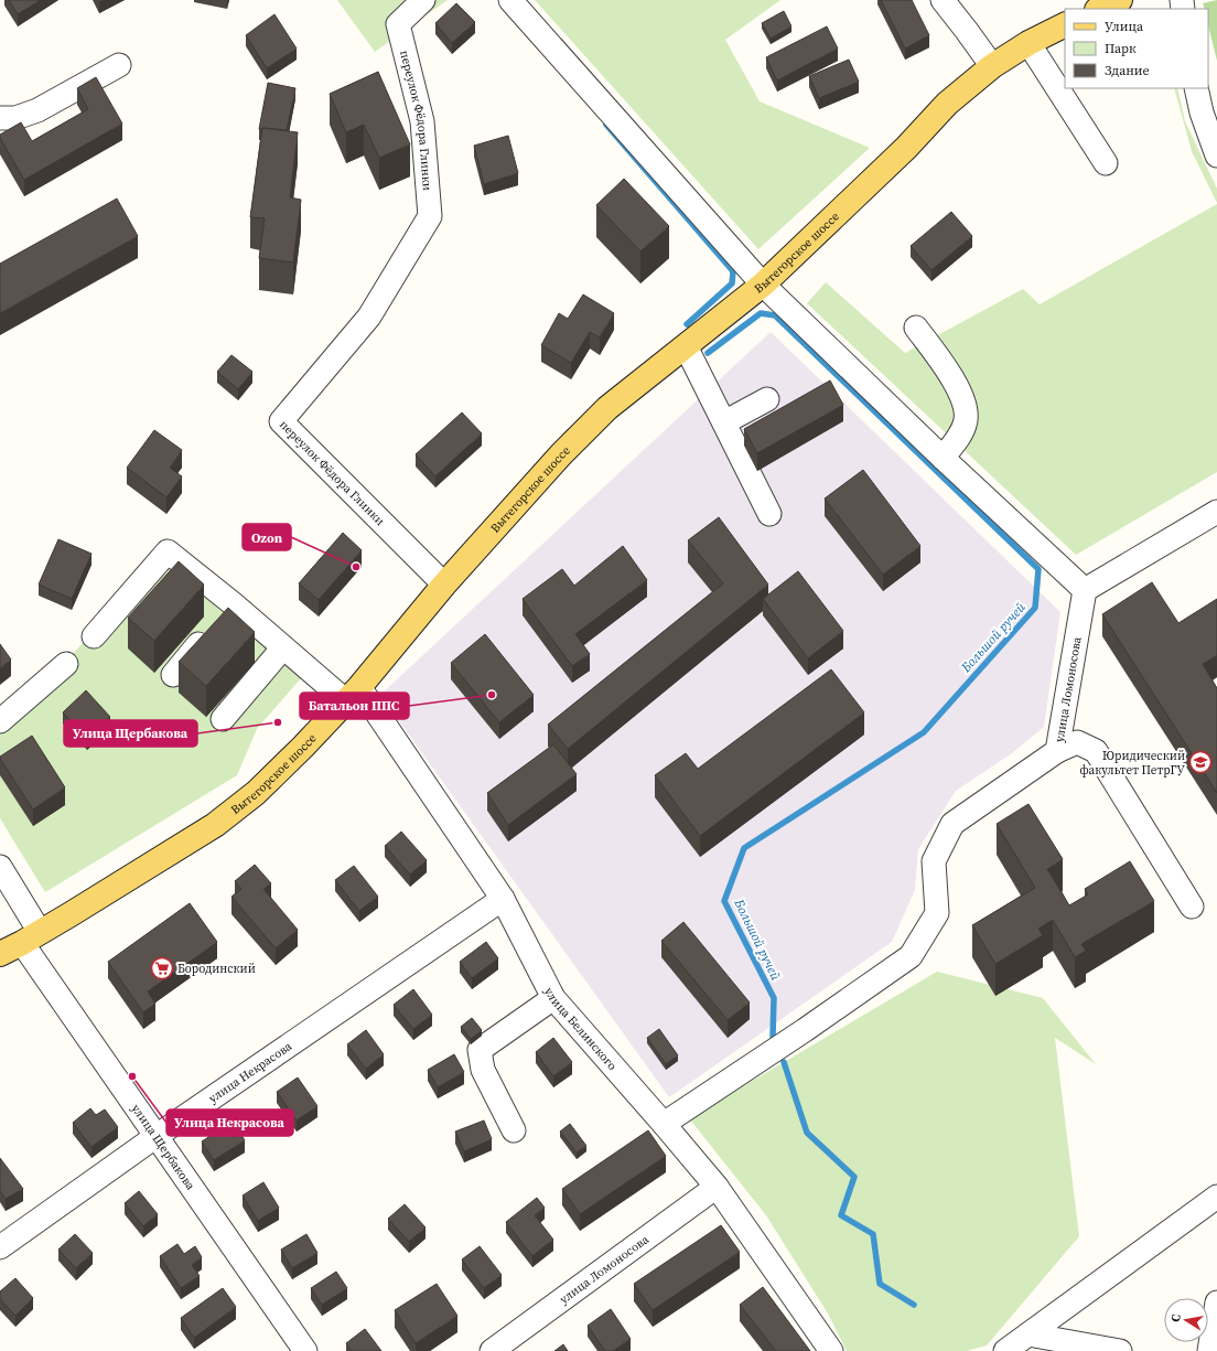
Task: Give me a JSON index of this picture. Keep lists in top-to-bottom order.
{
  "streets": {
    "main road": ["Вытегорское шоссе"],
    "street": [
      "переулок Фёдора Глинки",
      "улица Ломоносова",
      "улица Белинского",
      "улица Некрасова",
      "улица Щербакова"
    ]
  },
  "crossings": [
    ["переулок Фёдора Глинки", "Вытегорское шоссе"],
    ["Вытегорское шоссе", "улица Белинского"],
    ["Вытегорское шоссе", "улица Щербакова"],
    ["улица Ломоносова", "улица Белинского"],
    ["улица Белинского", "улица Некрасова"],
    ["улица Некрасова", "улица Щербакова"]
  ],
  "water": ["Большой ручей"],
  "places": {
    "other": [
      "Ozon",
      "Батальон ППС",
      "Улица Щербакова",
      "Улица Некрасова"
    ],
    "school or university": ["Юридический факультет ПетрГУ"],
    "supermarket": ["Бородинский"]
  },
  "legend": ["Улица", "Парк", "Здание"],
  "north": "left"
}
